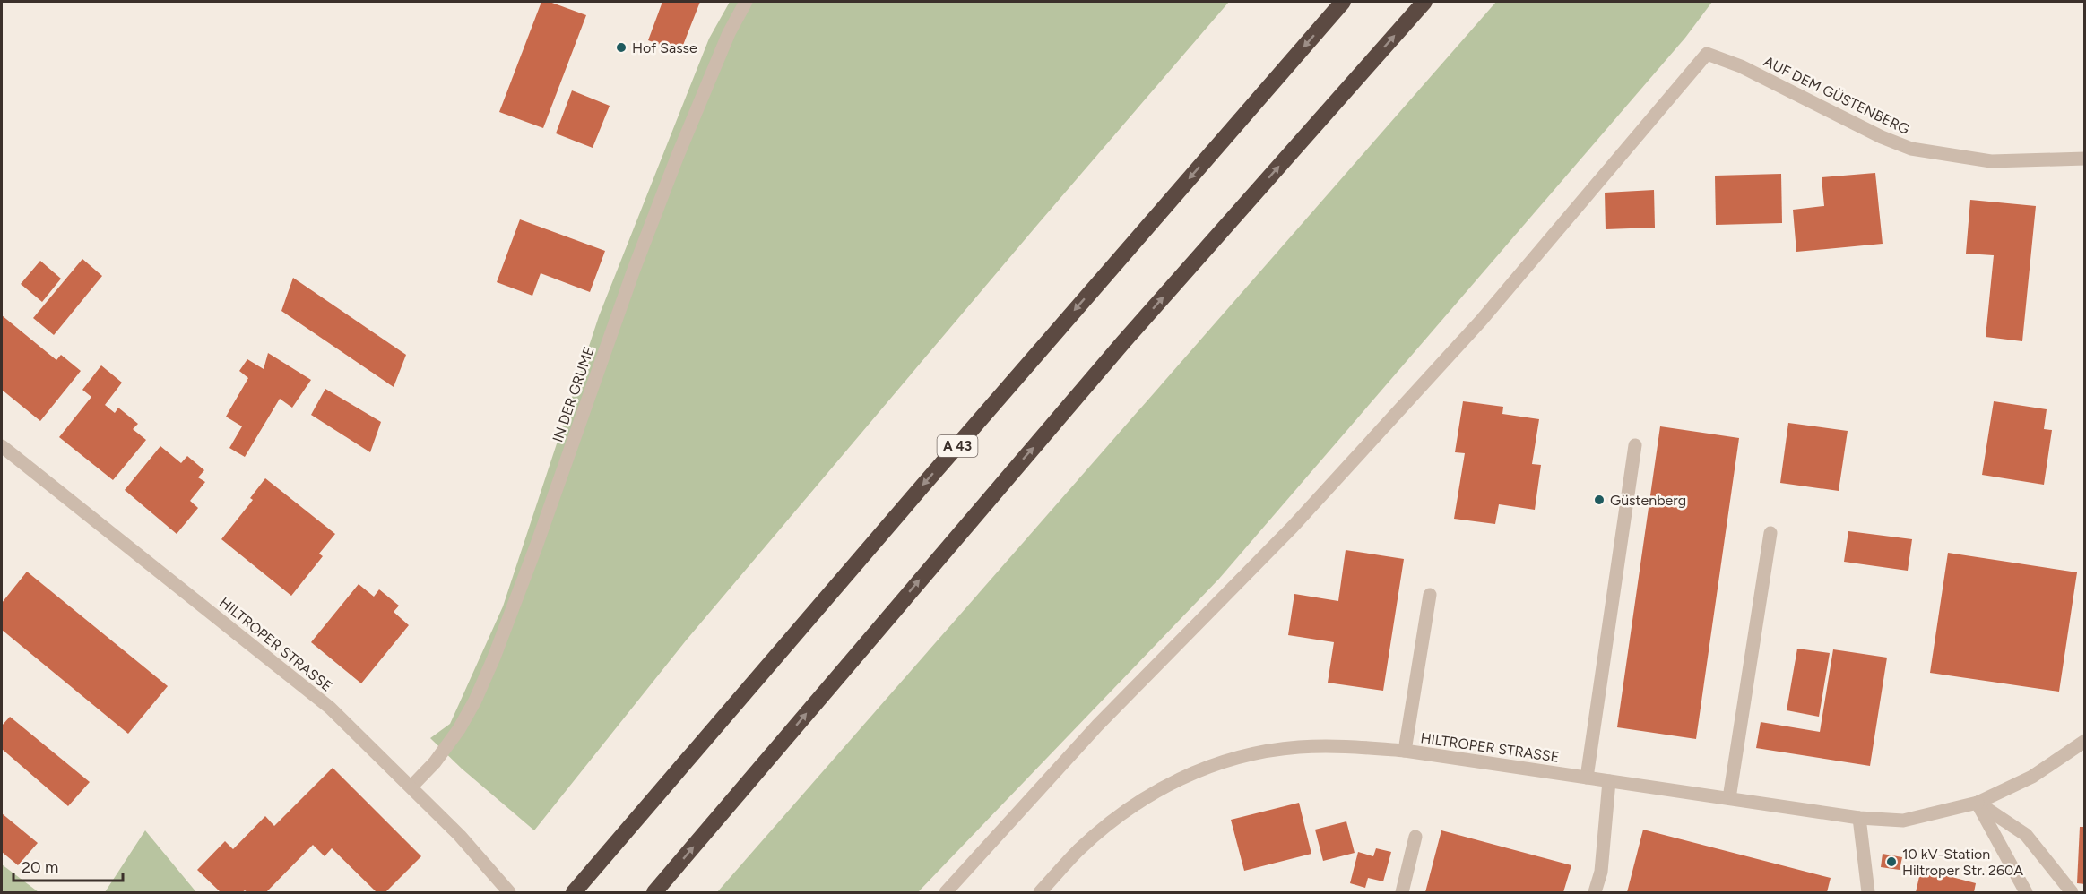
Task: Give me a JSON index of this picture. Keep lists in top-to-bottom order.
{
  "streets": {
    "highway": ["A 43"],
    "street": ["AUF DEM GÜSTENBERG", "IN DER GRUME", "HILTROPER STRASSE"]
  },
  "crossings": [
    ["IN DER GRUME", "HILTROPER STRASSE"]
  ],
  "places": ["Hof Sasse", "Güstenberg", "10 kV-Station Hiltroper Str. 260A"],
  "scale_bar": "20 m"
}
